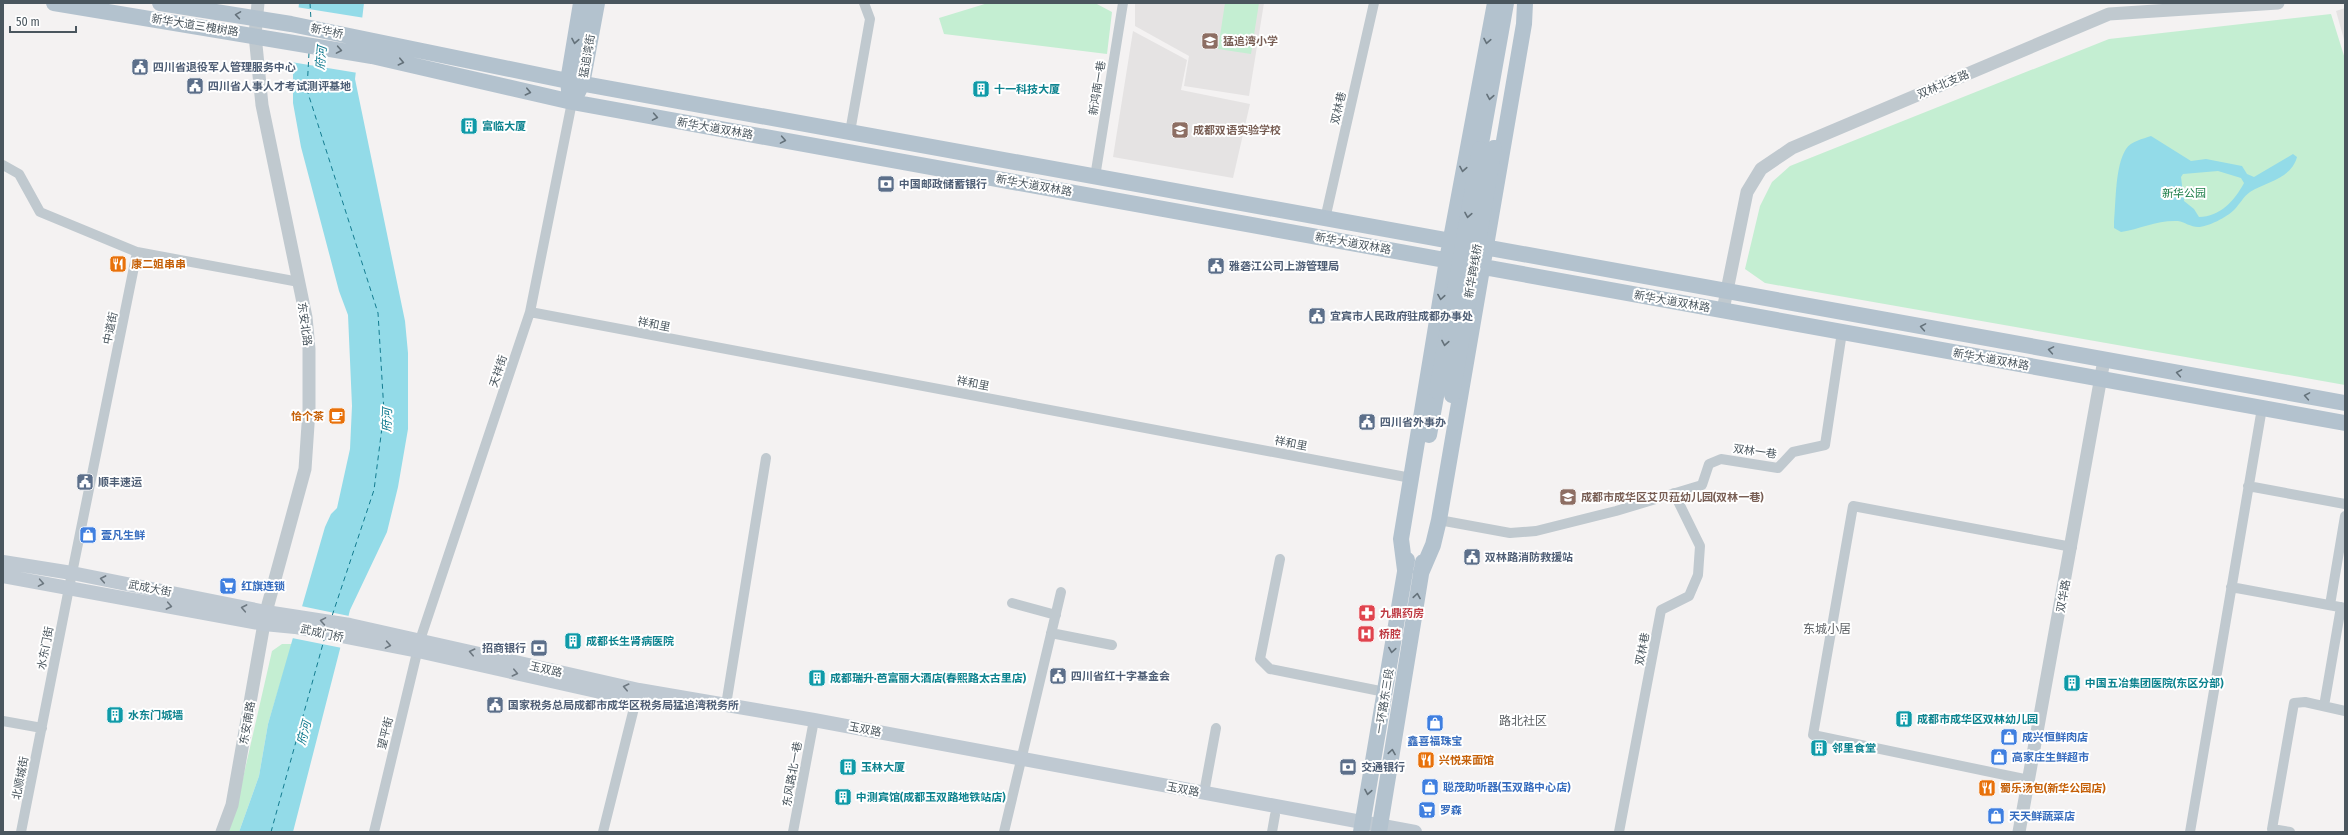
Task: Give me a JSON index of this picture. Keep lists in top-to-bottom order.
{
  "streets": {
    "main road": [
      "新华大道三槐树路",
      "新华桥",
      "猛追湾街",
      "新华大道双林路",
      "新华跨线桥",
      "武成大街",
      "武成门桥",
      "玉双路",
      "一环路东三段"
    ],
    "street": [
      "双林北支路",
      "新鸿南一巷",
      "双林巷",
      "东安北路",
      "祥和里",
      "中道街",
      "天祥街",
      "双林一巷",
      "双华路",
      "水东门街",
      "东安南路",
      "望平街",
      "东风路北一巷",
      "北顺城街"
    ]
  },
  "crossings": [
    ["新华大道三槐树路", "新华桥"],
    ["新华大道三槐树路", "东安北路"],
    ["新华桥", "新华大道双林路"],
    ["猛追湾街", "新华大道双林路"],
    ["猛追湾街", "天祥街"],
    ["双林北支路", "新华大道双林路"],
    ["新鸿南一巷", "新华大道双林路"],
    ["双林巷", "新华大道双林路"],
    ["双林巷", "双林一巷"],
    ["新华大道双林路", "天祥街"],
    ["新华大道双林路", "双林一巷"],
    ["新华大道双林路", "双华路"],
    ["新华跨线桥", "一环路东三段"],
    ["东安北路", "武成大街"],
    ["东安北路", "东安南路"],
    ["祥和里", "天祥街"],
    ["中道街", "武成大街"],
    ["中道街", "水东门街"],
    ["天祥街", "玉双路"],
    ["天祥街", "望平街"],
    ["武成大街", "武成门桥"],
    ["武成大街", "水东门街"],
    ["武成大街", "东安南路"],
    ["武成门桥", "玉双路"],
    ["水东门街", "北顺城街"],
    ["玉双路", "一环路东三段"],
    ["玉双路", "望平街"],
    ["玉双路", "东风路北一巷"]
  ],
  "districts": ["东城小居", "路北社区"],
  "water": ["府河"],
  "parks": ["新华公园"],
  "places": {
    "school or university": ["猛追湾小学", "成都双语实验学校", "成都市成华区艾贝菈幼儿园(双林一巷)"],
    "public building": [
      "四川省退役军人管理服务中心",
      "四川省人事人才考试测评基地",
      "雅砻江公司上游管理局",
      "宜宾市人民政府驻成都办事处",
      "四川省外事办",
      "顺丰速运",
      "双林路消防救援站",
      "四川省红十字基金会",
      "国家税务总局成都市成华区税务局猛追湾税务所"
    ],
    "building": [
      "十一科技大厦",
      "富临大厦",
      "成都长生肾病医院",
      "成都瑞升·芭富丽大酒店(春熙路太古里店)",
      "中国五冶集团医院(东区分部)",
      "水东门城墙",
      "成都市成华区双林幼儿园",
      "邻里食堂",
      "玉林大厦",
      "中测宾馆(成都玉双路地铁站店)"
    ],
    "bank": ["中国邮政储蓄银行", "招商银行", "交通银行"],
    "restaurant": ["康二姐串串", "兴悦来面馆", "蜀乐汤包(新华公园店)"],
    "cafe": ["恰个茶"],
    "shop": [
      "壹凡生鲜",
      "鑫喜福珠宝",
      "成兴恒鲜肉店",
      "高家庄生鲜超市",
      "聪茂助听器(玉双路中心店)",
      "天天鲜蔬菜店"
    ],
    "supermarket": ["红旗连锁", "罗森"],
    "pharmacy": ["九鼎药房"],
    "hospital": ["桥腔"]
  },
  "scale_bar": "50 m"
}
